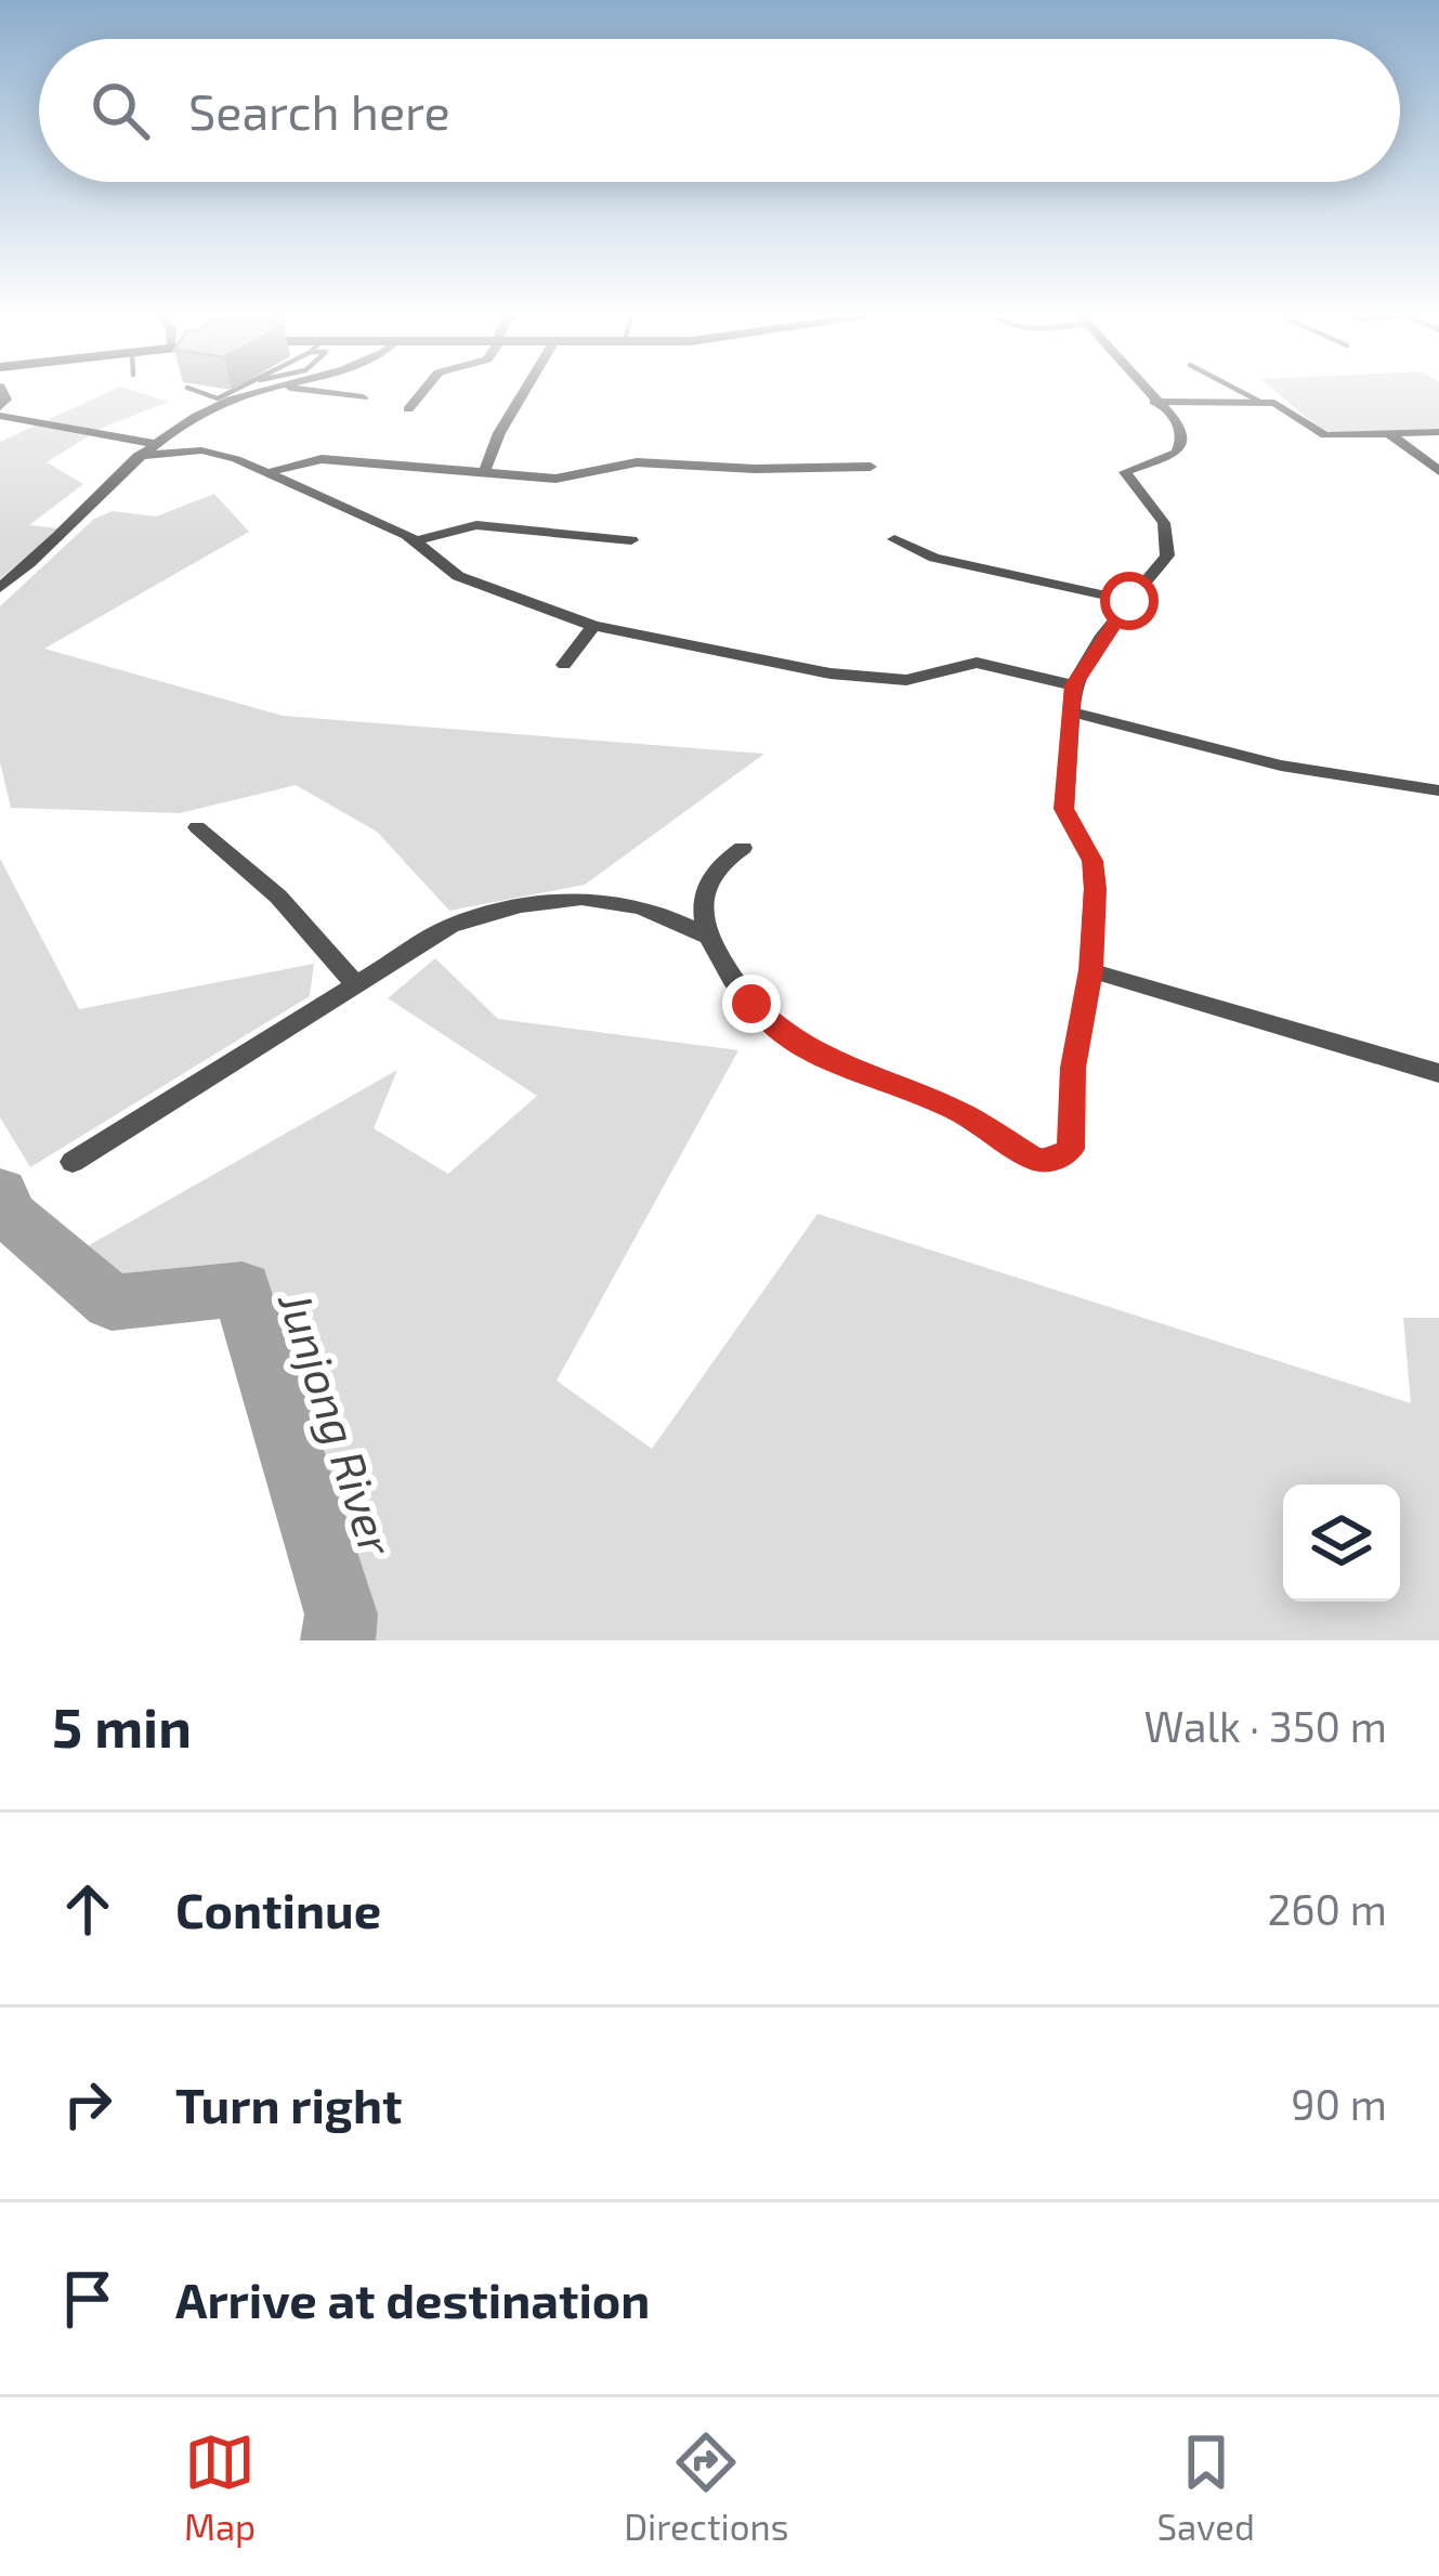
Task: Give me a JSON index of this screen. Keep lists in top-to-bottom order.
{
  "water": ["Junjong River"],
  "page": {
    "search": "Search here",
    "heading": ["5 min", "Walk · 350 m"],
    "list": [
      ["Continue", "260 m"],
      ["Turn right", "90 m"],
      "Arrive at destination"
    ],
    "nav": ["Map", "Directions", "Saved"]
  }
}
